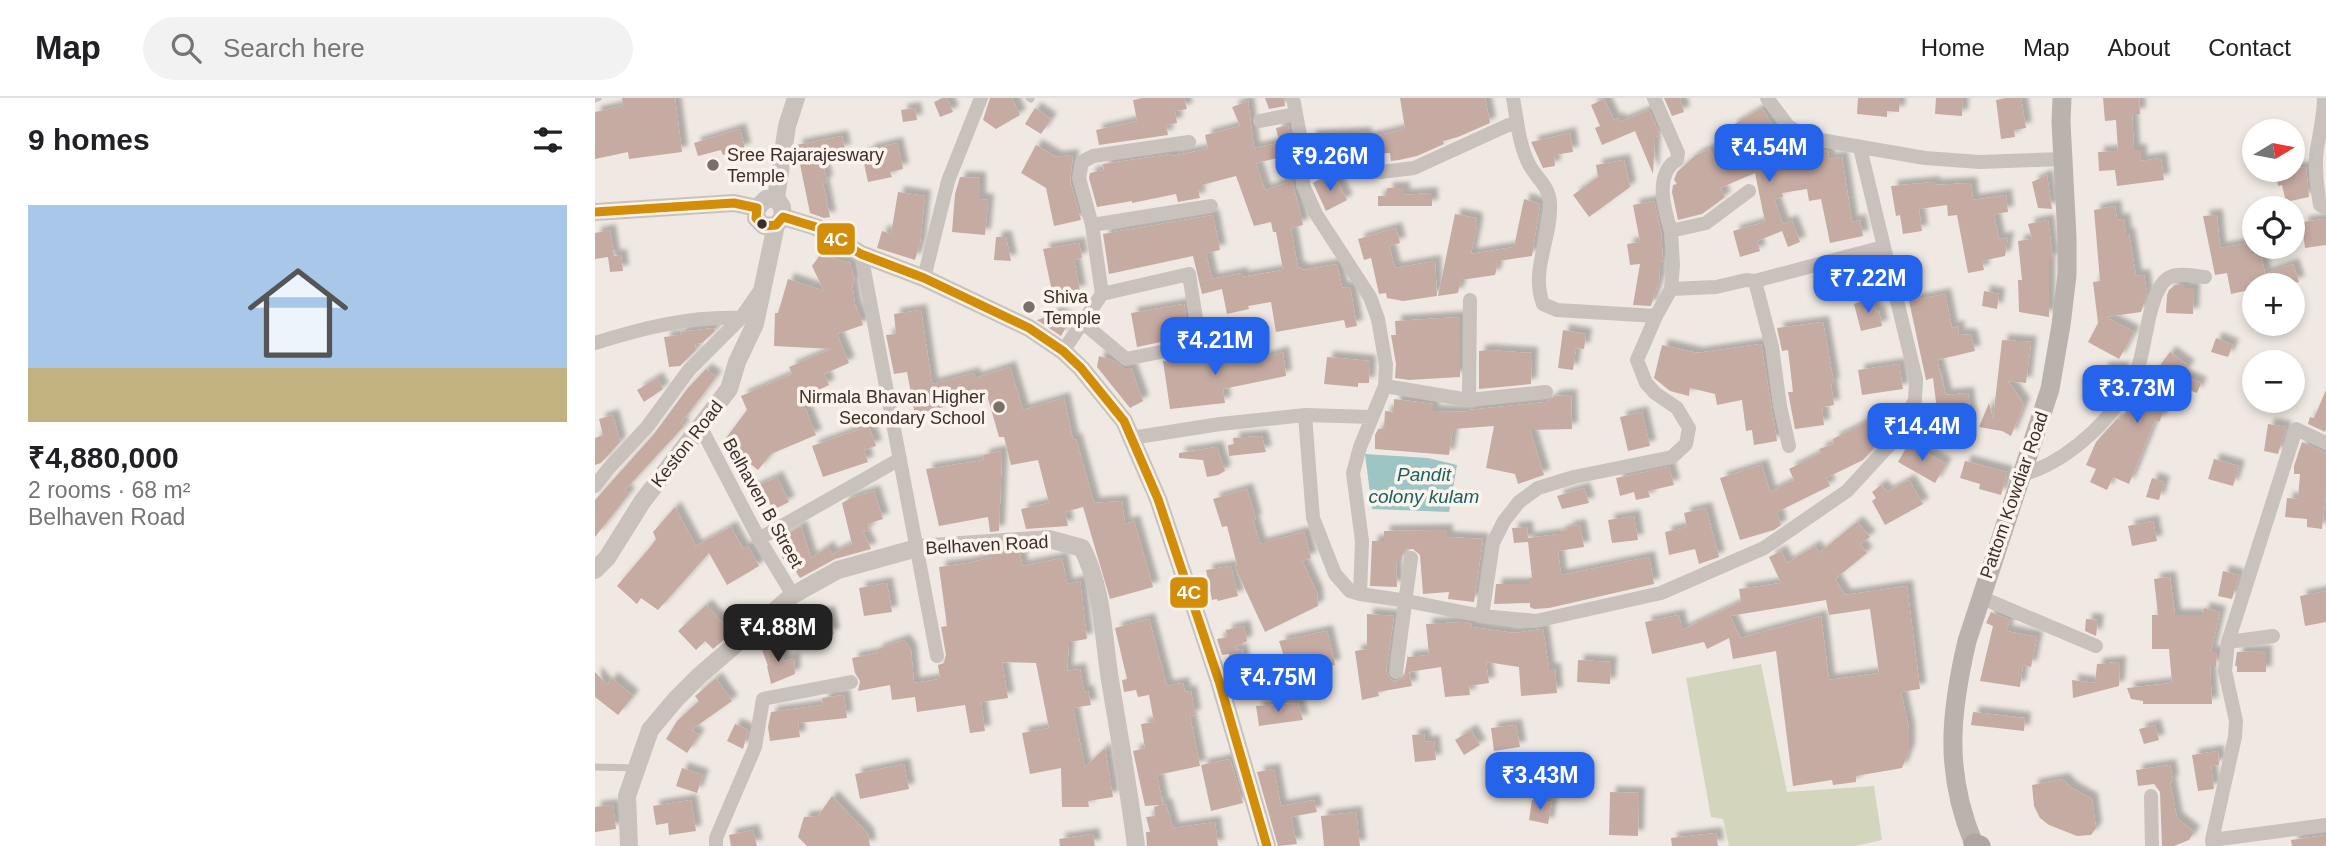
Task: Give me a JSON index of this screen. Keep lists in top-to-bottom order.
{
  "streets": {
    "main road": ["Pattom Kowdiar Road"],
    "street": ["Keston Road", "Belhaven B Street", "Belhaven Road"]
  },
  "crossings": [
    ["Keston Road", "Belhaven B Street"],
    ["Belhaven B Street", "Belhaven Road"]
  ],
  "water": ["Pandit colony kulam"],
  "places": ["Sree Rajarajeswary Temple", "Shiva Temple", "Nirmala Bhavan Higher Secondary School"],
  "lines": ["transit line 4C"],
  "north": "right",
  "page": {
    "header": "Map",
    "search": "Search here",
    "nav": [
      "Home",
      "Map",
      "About",
      "Contact"
    ],
    "heading": "9 homes",
    "map_buttons": ["+", "−"],
    "price": [
      "₹4.54M",
      "₹9.26M",
      "₹7.22M",
      "₹4.21M",
      "₹3.73M",
      "₹14.4M",
      "₹4.88M",
      "₹4.75M",
      "₹3.43M"
    ],
    "list": [
      {
        "name": "₹4,880,000",
        "note": "2 rooms · 68 m² · Belhaven Road"
      }
    ]
  }
}
